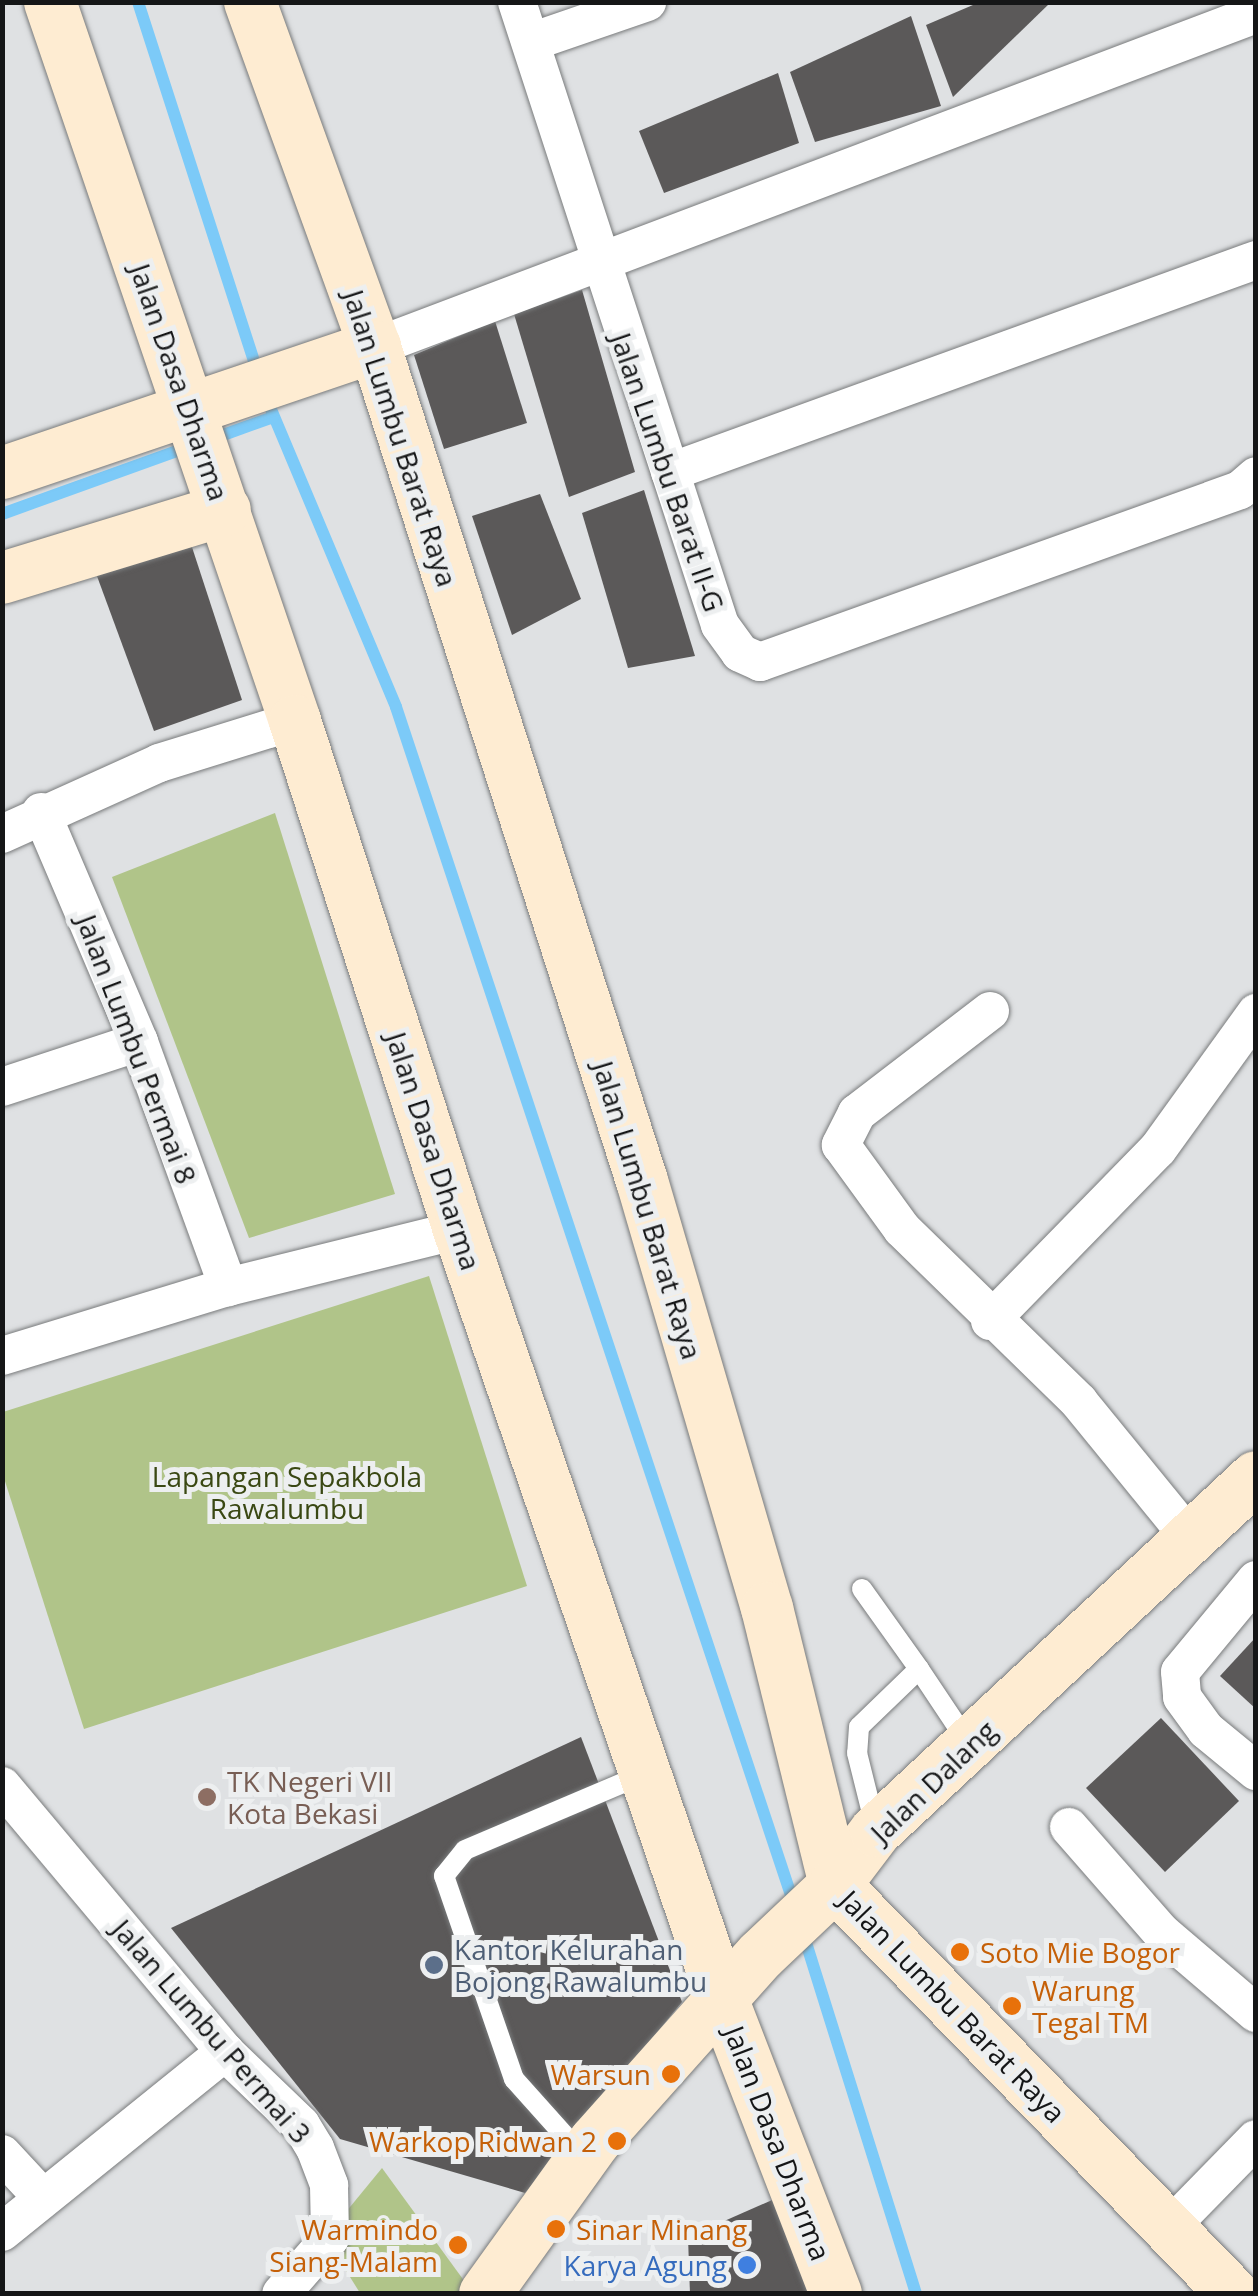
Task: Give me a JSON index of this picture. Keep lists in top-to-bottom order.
{
  "streets": {
    "street": [
      "Jalan Dasa Dharma",
      "Jalan Lumbu Barat Raya",
      "Jalan Lumbu Barat II-G",
      "Jalan Lumbu Permai 8",
      "Jalan Dalang",
      "Jalan Lumbu Permai 3"
    ]
  },
  "crossings": [
    ["Jalan Dasa Dharma", "Jalan Dalang"],
    ["Jalan Lumbu Barat Raya", "Jalan Dalang"]
  ],
  "parks": ["Lapangan Sepakbola Rawalumbu"],
  "places": [
    "TK Negeri VII Kota Bekasi",
    "Soto Mie Bogor",
    "Kantor Kelurahan Bojong Rawalumbu",
    "Warung Tegal TM",
    "Warsun",
    "Warkop Ridwan 2",
    "Sinar Minang",
    "Warmindo Siang-Malam",
    "Karya Agung"
  ]
}
